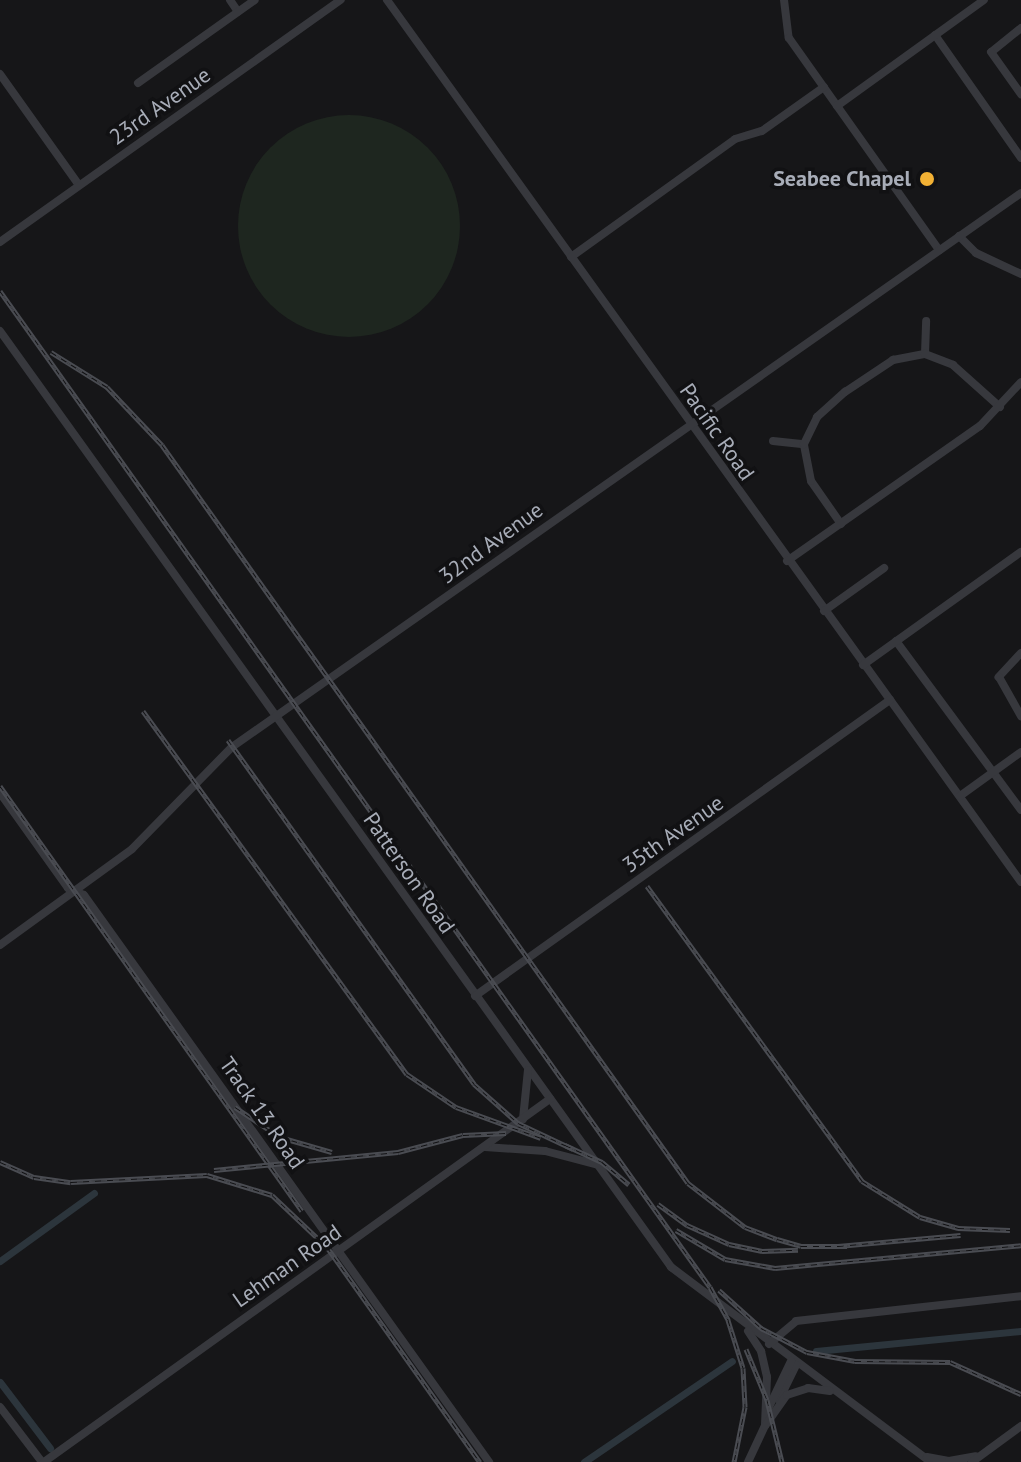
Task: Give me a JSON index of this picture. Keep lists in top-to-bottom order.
{
  "streets": {
    "street": [
      "23rd Avenue",
      "Pacific Road",
      "32nd Avenue",
      "35th Avenue",
      "Patterson Road",
      "Track 13 Road",
      "Lehman Road"
    ]
  },
  "crossings": [
    ["Pacific Road", "32nd Avenue"],
    ["Pacific Road", "35th Avenue"],
    ["32nd Avenue", "Patterson Road"],
    ["32nd Avenue", "Track 13 Road"],
    ["35th Avenue", "Patterson Road"],
    ["Patterson Road", "Lehman Road"],
    ["Track 13 Road", "Lehman Road"]
  ],
  "places": ["Seabee Chapel"]
}
